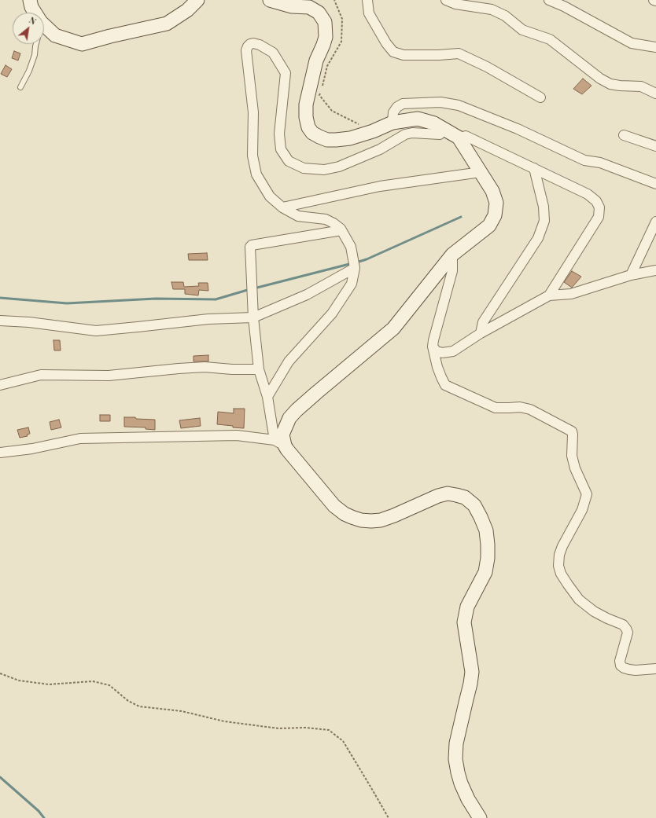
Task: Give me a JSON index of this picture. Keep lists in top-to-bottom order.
{
  "north": "top right"
}
